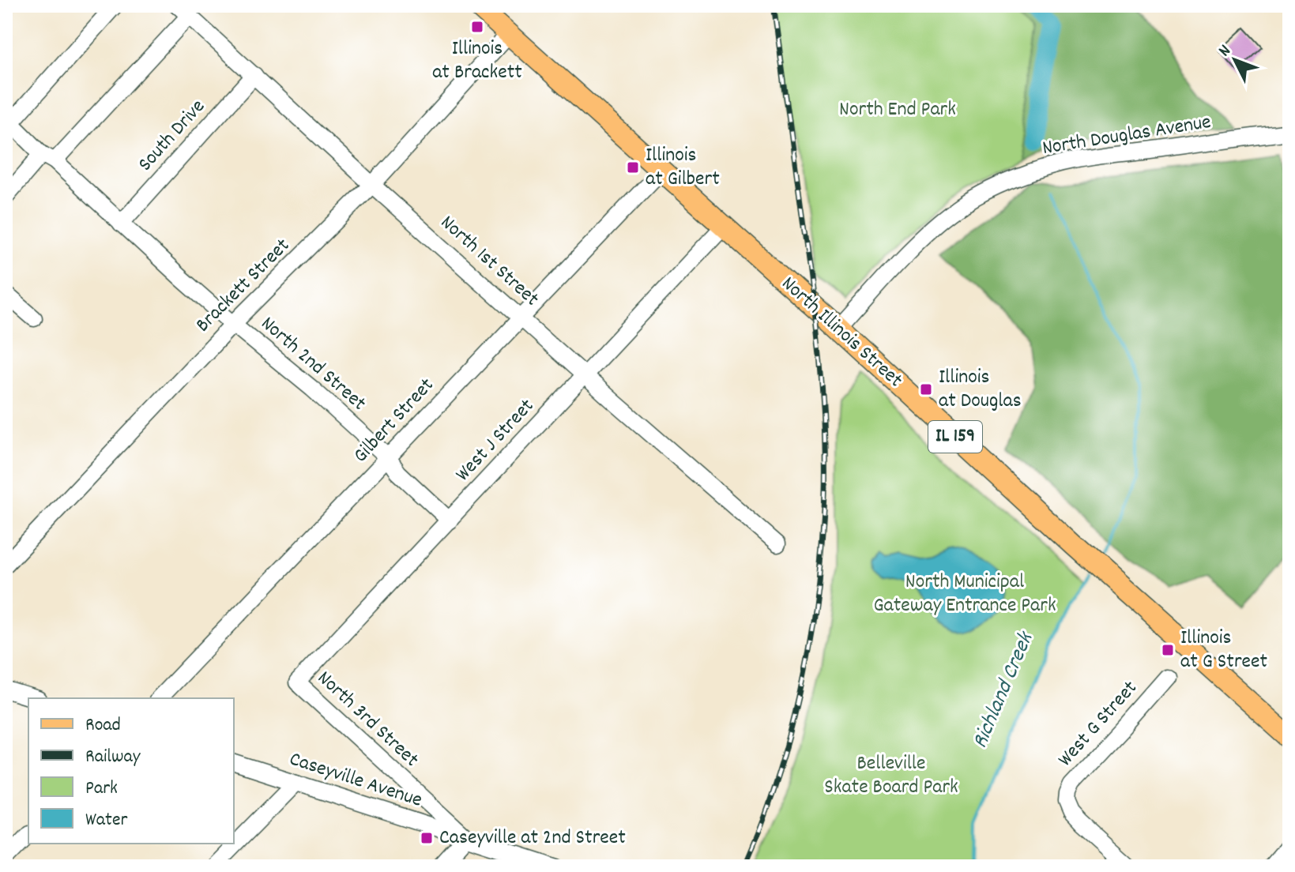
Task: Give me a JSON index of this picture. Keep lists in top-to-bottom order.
{
  "streets": {
    "main road": ["North Illinois Street", "IL 159"],
    "street": [
      "South Drive",
      "North Douglas Avenue",
      "North 1st Street",
      "Brackett Street",
      "North 2nd Street",
      "Gilbert Street",
      "West J Street",
      "North 3rd Street",
      "West G Street",
      "Caseyville Avenue"
    ]
  },
  "crossings": [
    ["South Drive", "North 1st Street"],
    ["South Drive", "North 2nd Street"],
    ["North Douglas Avenue", "North Illinois Street"],
    ["North 1st Street", "Brackett Street"],
    ["North 1st Street", "Gilbert Street"],
    ["North 1st Street", "West J Street"],
    ["Brackett Street", "North Illinois Street"],
    ["Brackett Street", "North 2nd Street"],
    ["North Illinois Street", "Gilbert Street"],
    ["North Illinois Street", "West J Street"],
    ["North 2nd Street", "Gilbert Street"],
    ["North 2nd Street", "West J Street"],
    ["West J Street", "North 3rd Street"],
    ["North 3rd Street", "Caseyville Avenue"]
  ],
  "water": ["Richland Creek"],
  "parks": ["North End Park", "North Municipal Gateway Entrance Park", "Belleville Skate Board Park"],
  "places": {
    "transit": [
      "Illinois at Brackett",
      "Illinois at Gilbert",
      "Illinois at Douglas",
      "Illinois at G Street",
      "Caseyville at 2nd Street"
    ]
  },
  "legend": [
    "Road",
    "Railway",
    "Park",
    "Water"
  ],
  "north": "top left"
}
